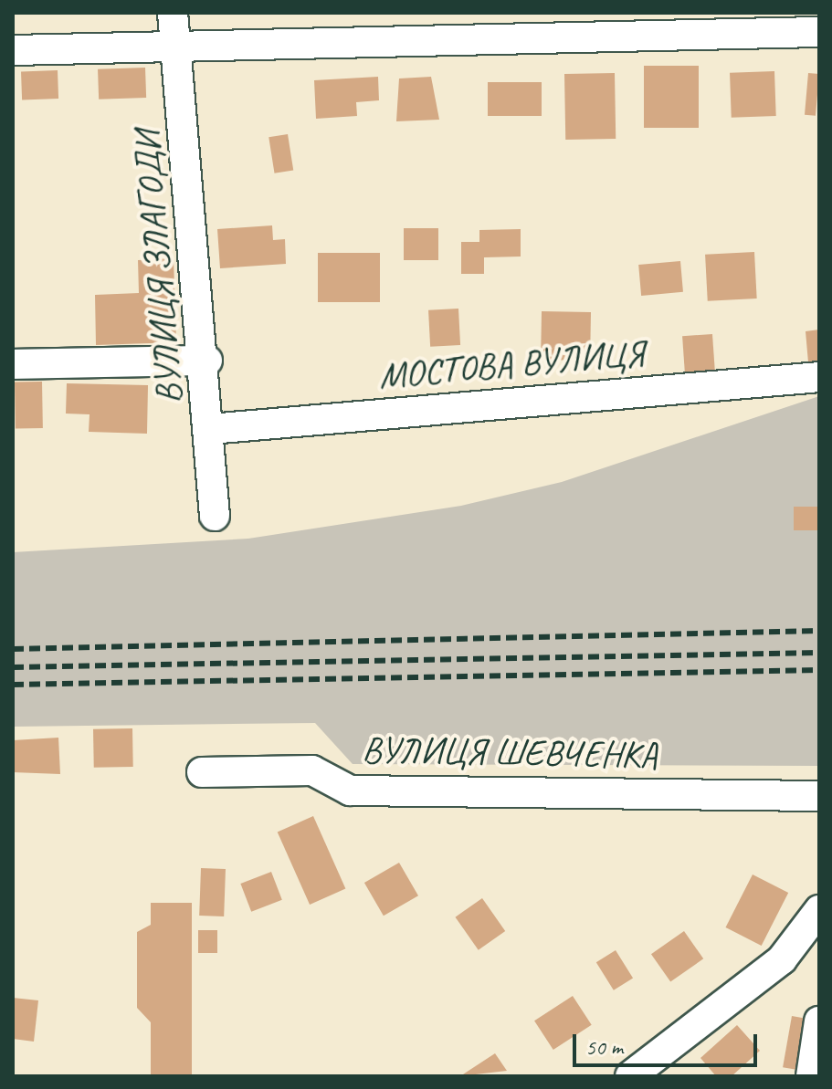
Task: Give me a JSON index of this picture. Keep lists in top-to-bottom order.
{
  "streets": {
    "street": ["ВУЛИЦЯ ЗЛАГОДИ", "МОСТОВА ВУЛИЦЯ", "ВУЛИЦЯ ШЕВЧЕНКА"]
  },
  "crossings": [
    ["ВУЛИЦЯ ЗЛАГОДИ", "МОСТОВА ВУЛИЦЯ"]
  ],
  "scale_bar": "50 m"
}
